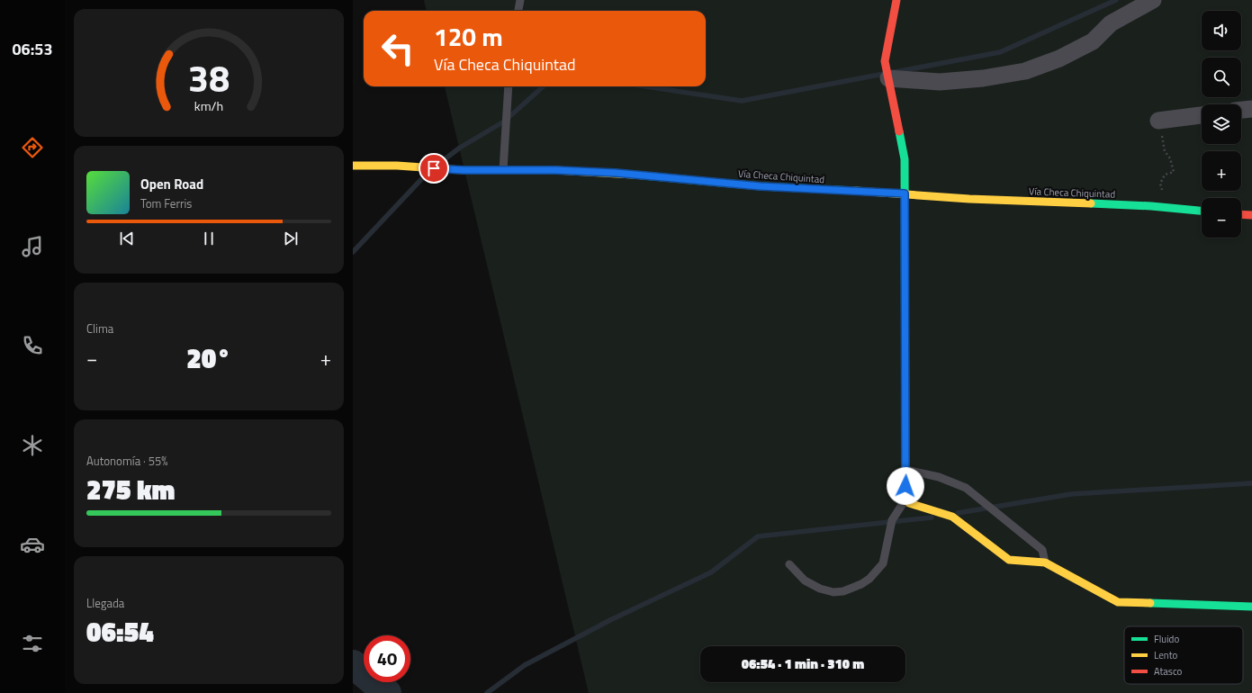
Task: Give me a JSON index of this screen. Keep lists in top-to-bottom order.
{
  "streets": {
    "street": ["Vía Checa Chiquintad"]
  },
  "legend": ["Fluido", "Lento", "Atasco"],
  "page": {
    "tabs": "06:53",
    "map_buttons": ["+", "−"],
    "turn": ["120 m", "Vía Checa Chiquintad"],
    "song": ["Open Road", "Tom Ferris"],
    "tile": [
      "Clima",
      ["Autonomía · 55%", "275 km"],
      ["Llegada", "06:54"]
    ],
    "heat": ["−", "20°", "+"],
    "limit": "40",
    "trip": "06:54 · 1 min · 310 m",
    "gauge": ["38", "km/h"]
  }
}
